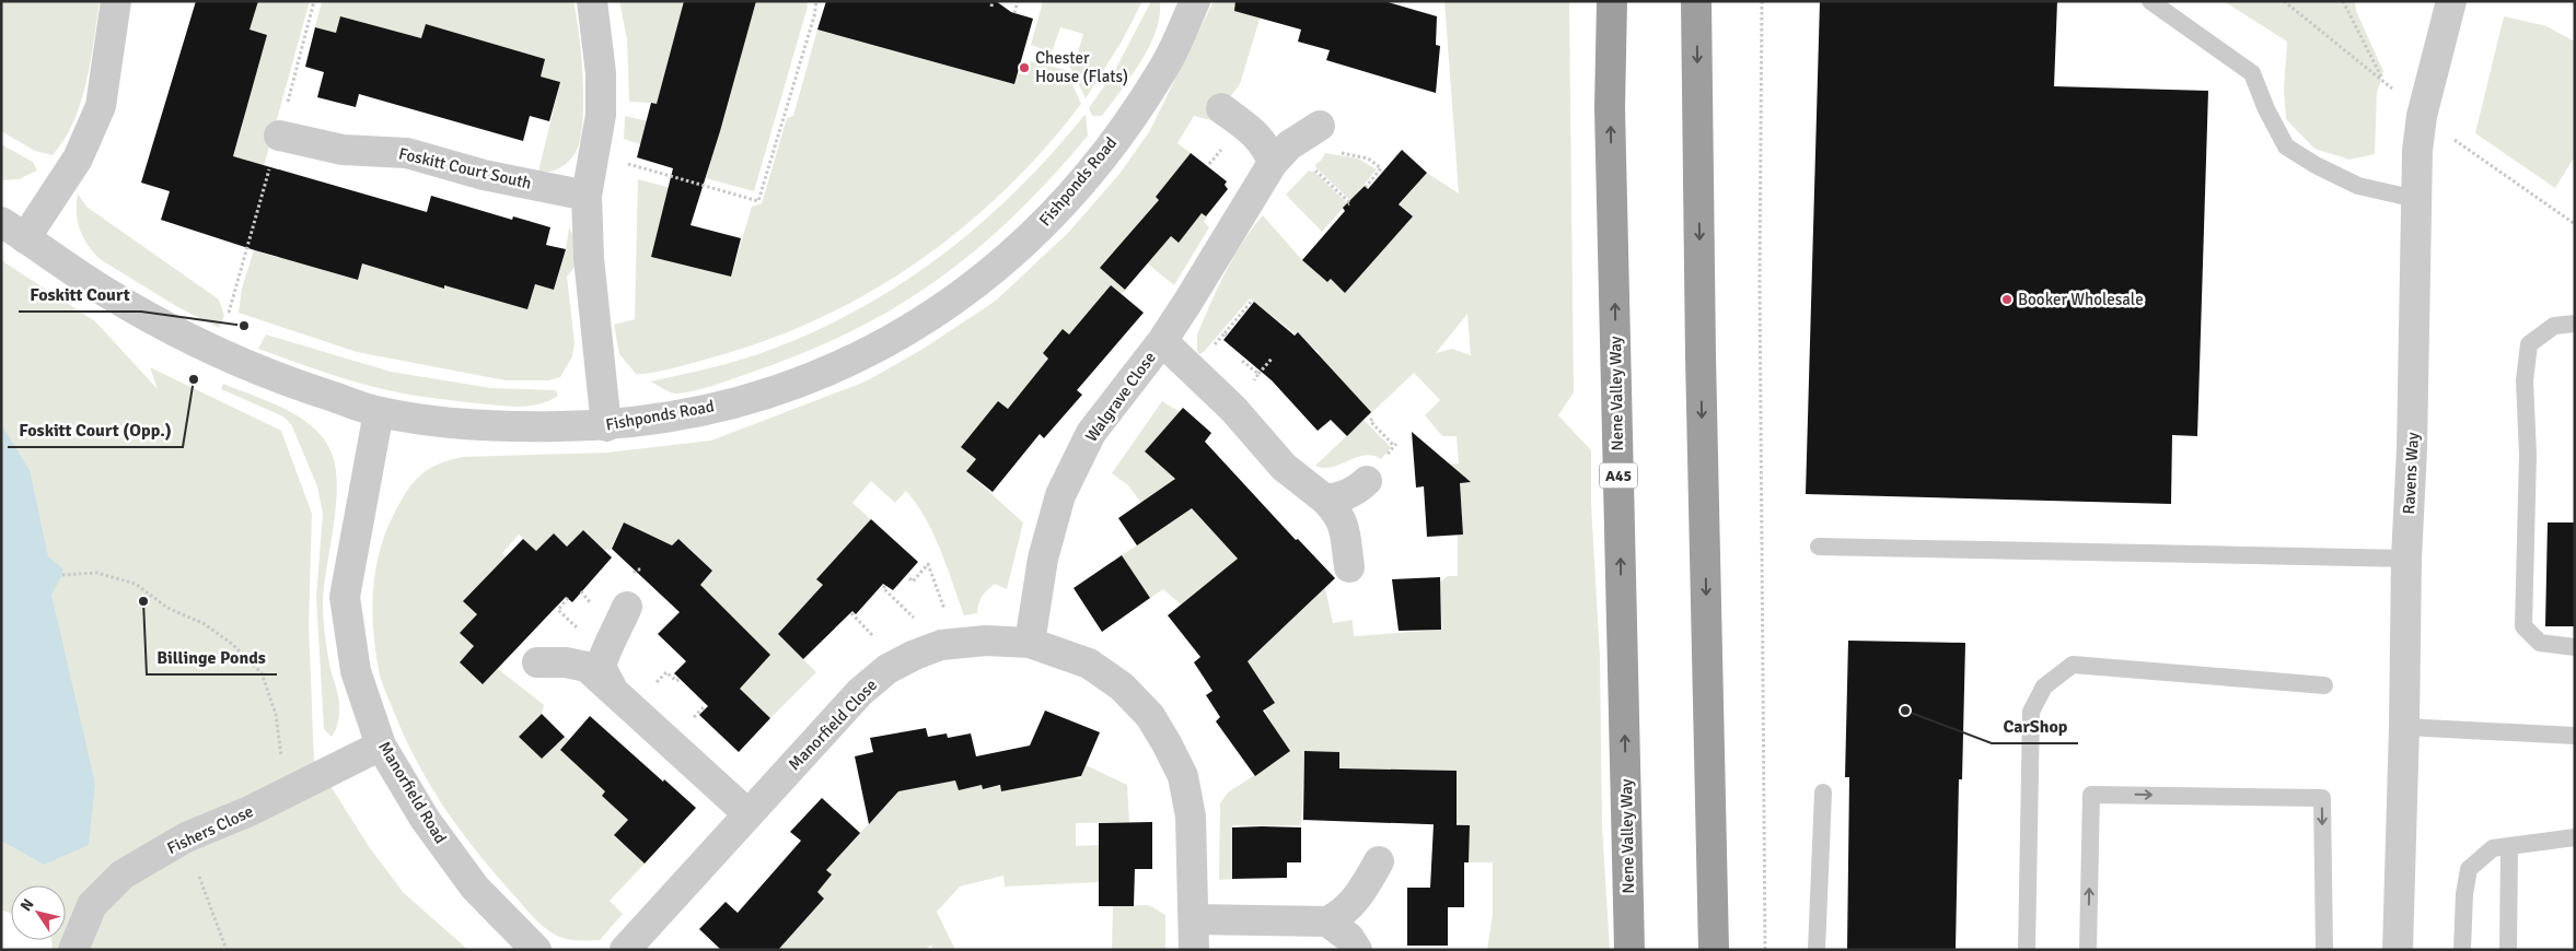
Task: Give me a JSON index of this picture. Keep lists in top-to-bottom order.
{
  "streets": {
    "highway": ["Nene Valley Way", "A45"],
    "street": [
      "Foskitt Court South",
      "Fishponds Road",
      "Walgrave Close",
      "Ravens Way",
      "Manorfield Close",
      "Manorfield Road",
      "Fishers Close"
    ]
  },
  "crossings": [
    ["Fishponds Road", "Manorfield Road"],
    ["Walgrave Close", "Manorfield Close"],
    ["Manorfield Road", "Fishers Close"]
  ],
  "places": [
    "Chester House (Flats)",
    "Booker Wholesale",
    "Foskitt Court",
    "Foskitt Court (Opp.)",
    "Billinge Ponds",
    "CarShop"
  ],
  "north": "top left"
}
